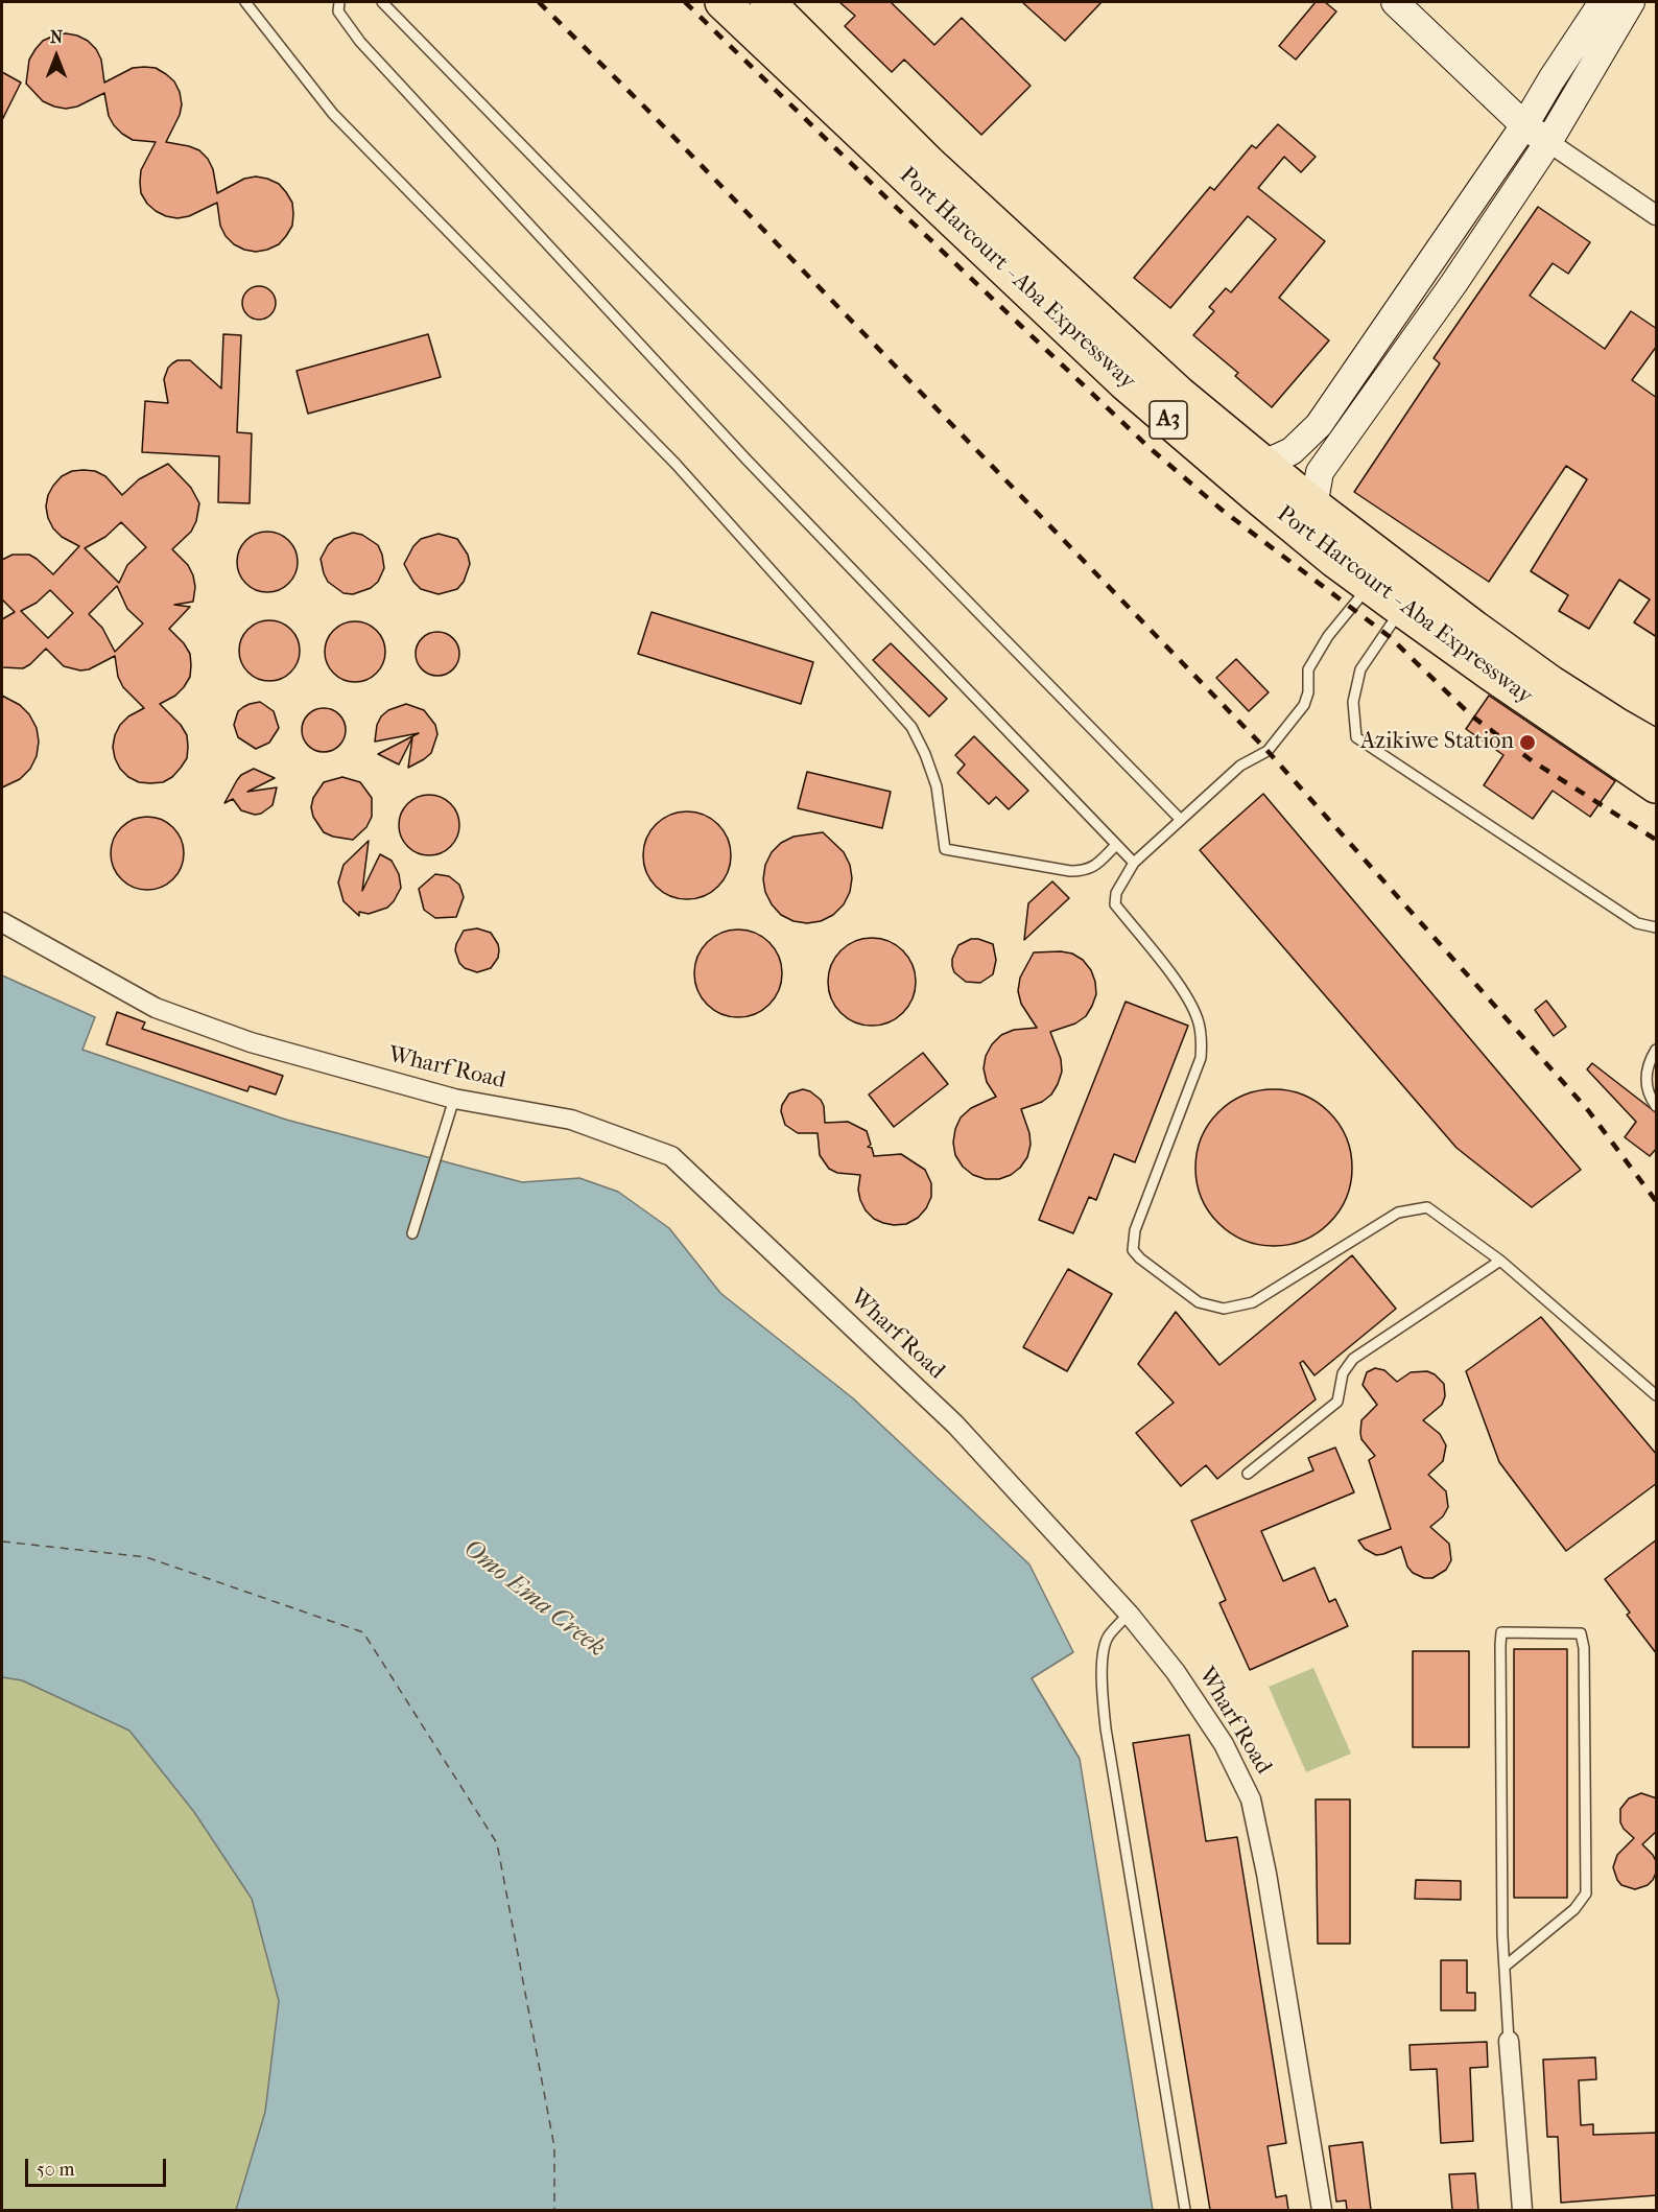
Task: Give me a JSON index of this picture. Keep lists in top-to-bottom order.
{
  "streets": {
    "highway": ["Port Harcourt - Aba Expressway", "A3"],
    "street": ["Wharf Road"]
  },
  "water": ["Omo Ema Creek"],
  "places": ["Azikiwe Station"],
  "scale_bar": "50 m",
  "north": "top"
}
